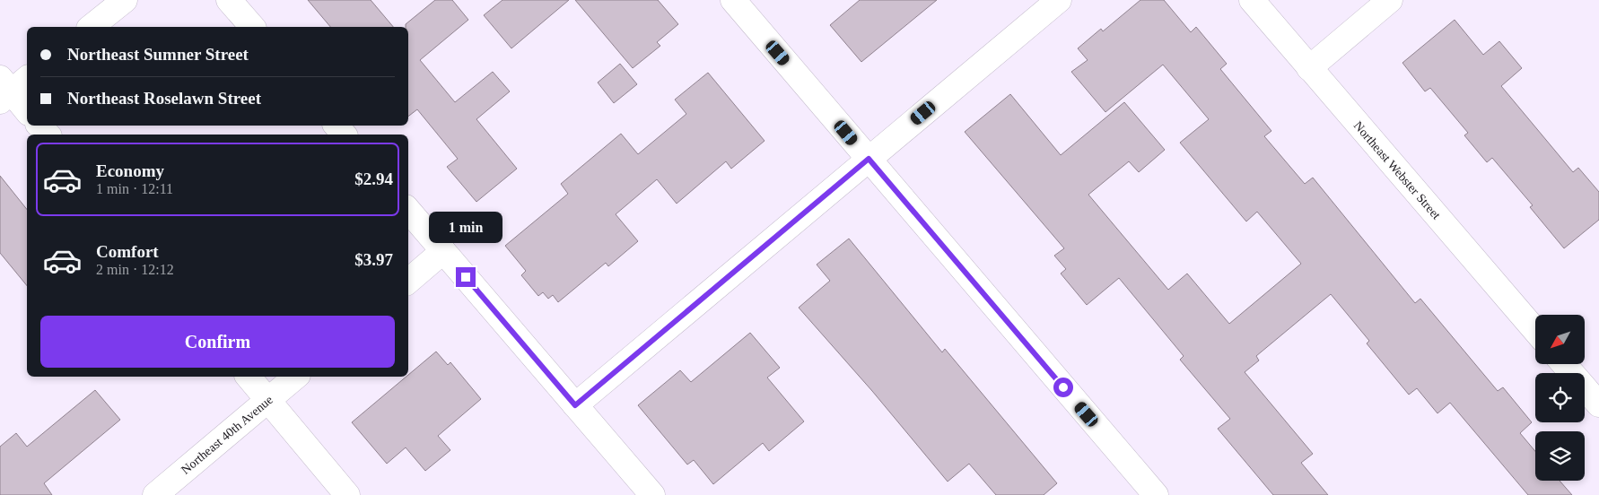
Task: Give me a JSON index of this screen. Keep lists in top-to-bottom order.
{
  "streets": {
    "street": ["Northeast Webster Street", "Northeast 40th Avenue"]
  },
  "north": "bottom left",
  "page": {
    "banner": ["Northeast Sumner Street", "Northeast Roselawn Street"],
    "list": [
      {
        "name": "Economy",
        "note": "1 min · 12:11",
        "value": "$2.94"
      },
      {
        "name": "Comfort",
        "note": "2 min · 12:12",
        "value": "$3.97"
      }
    ],
    "bubble": "1 min",
    "buttons": "Confirm"
  }
}
